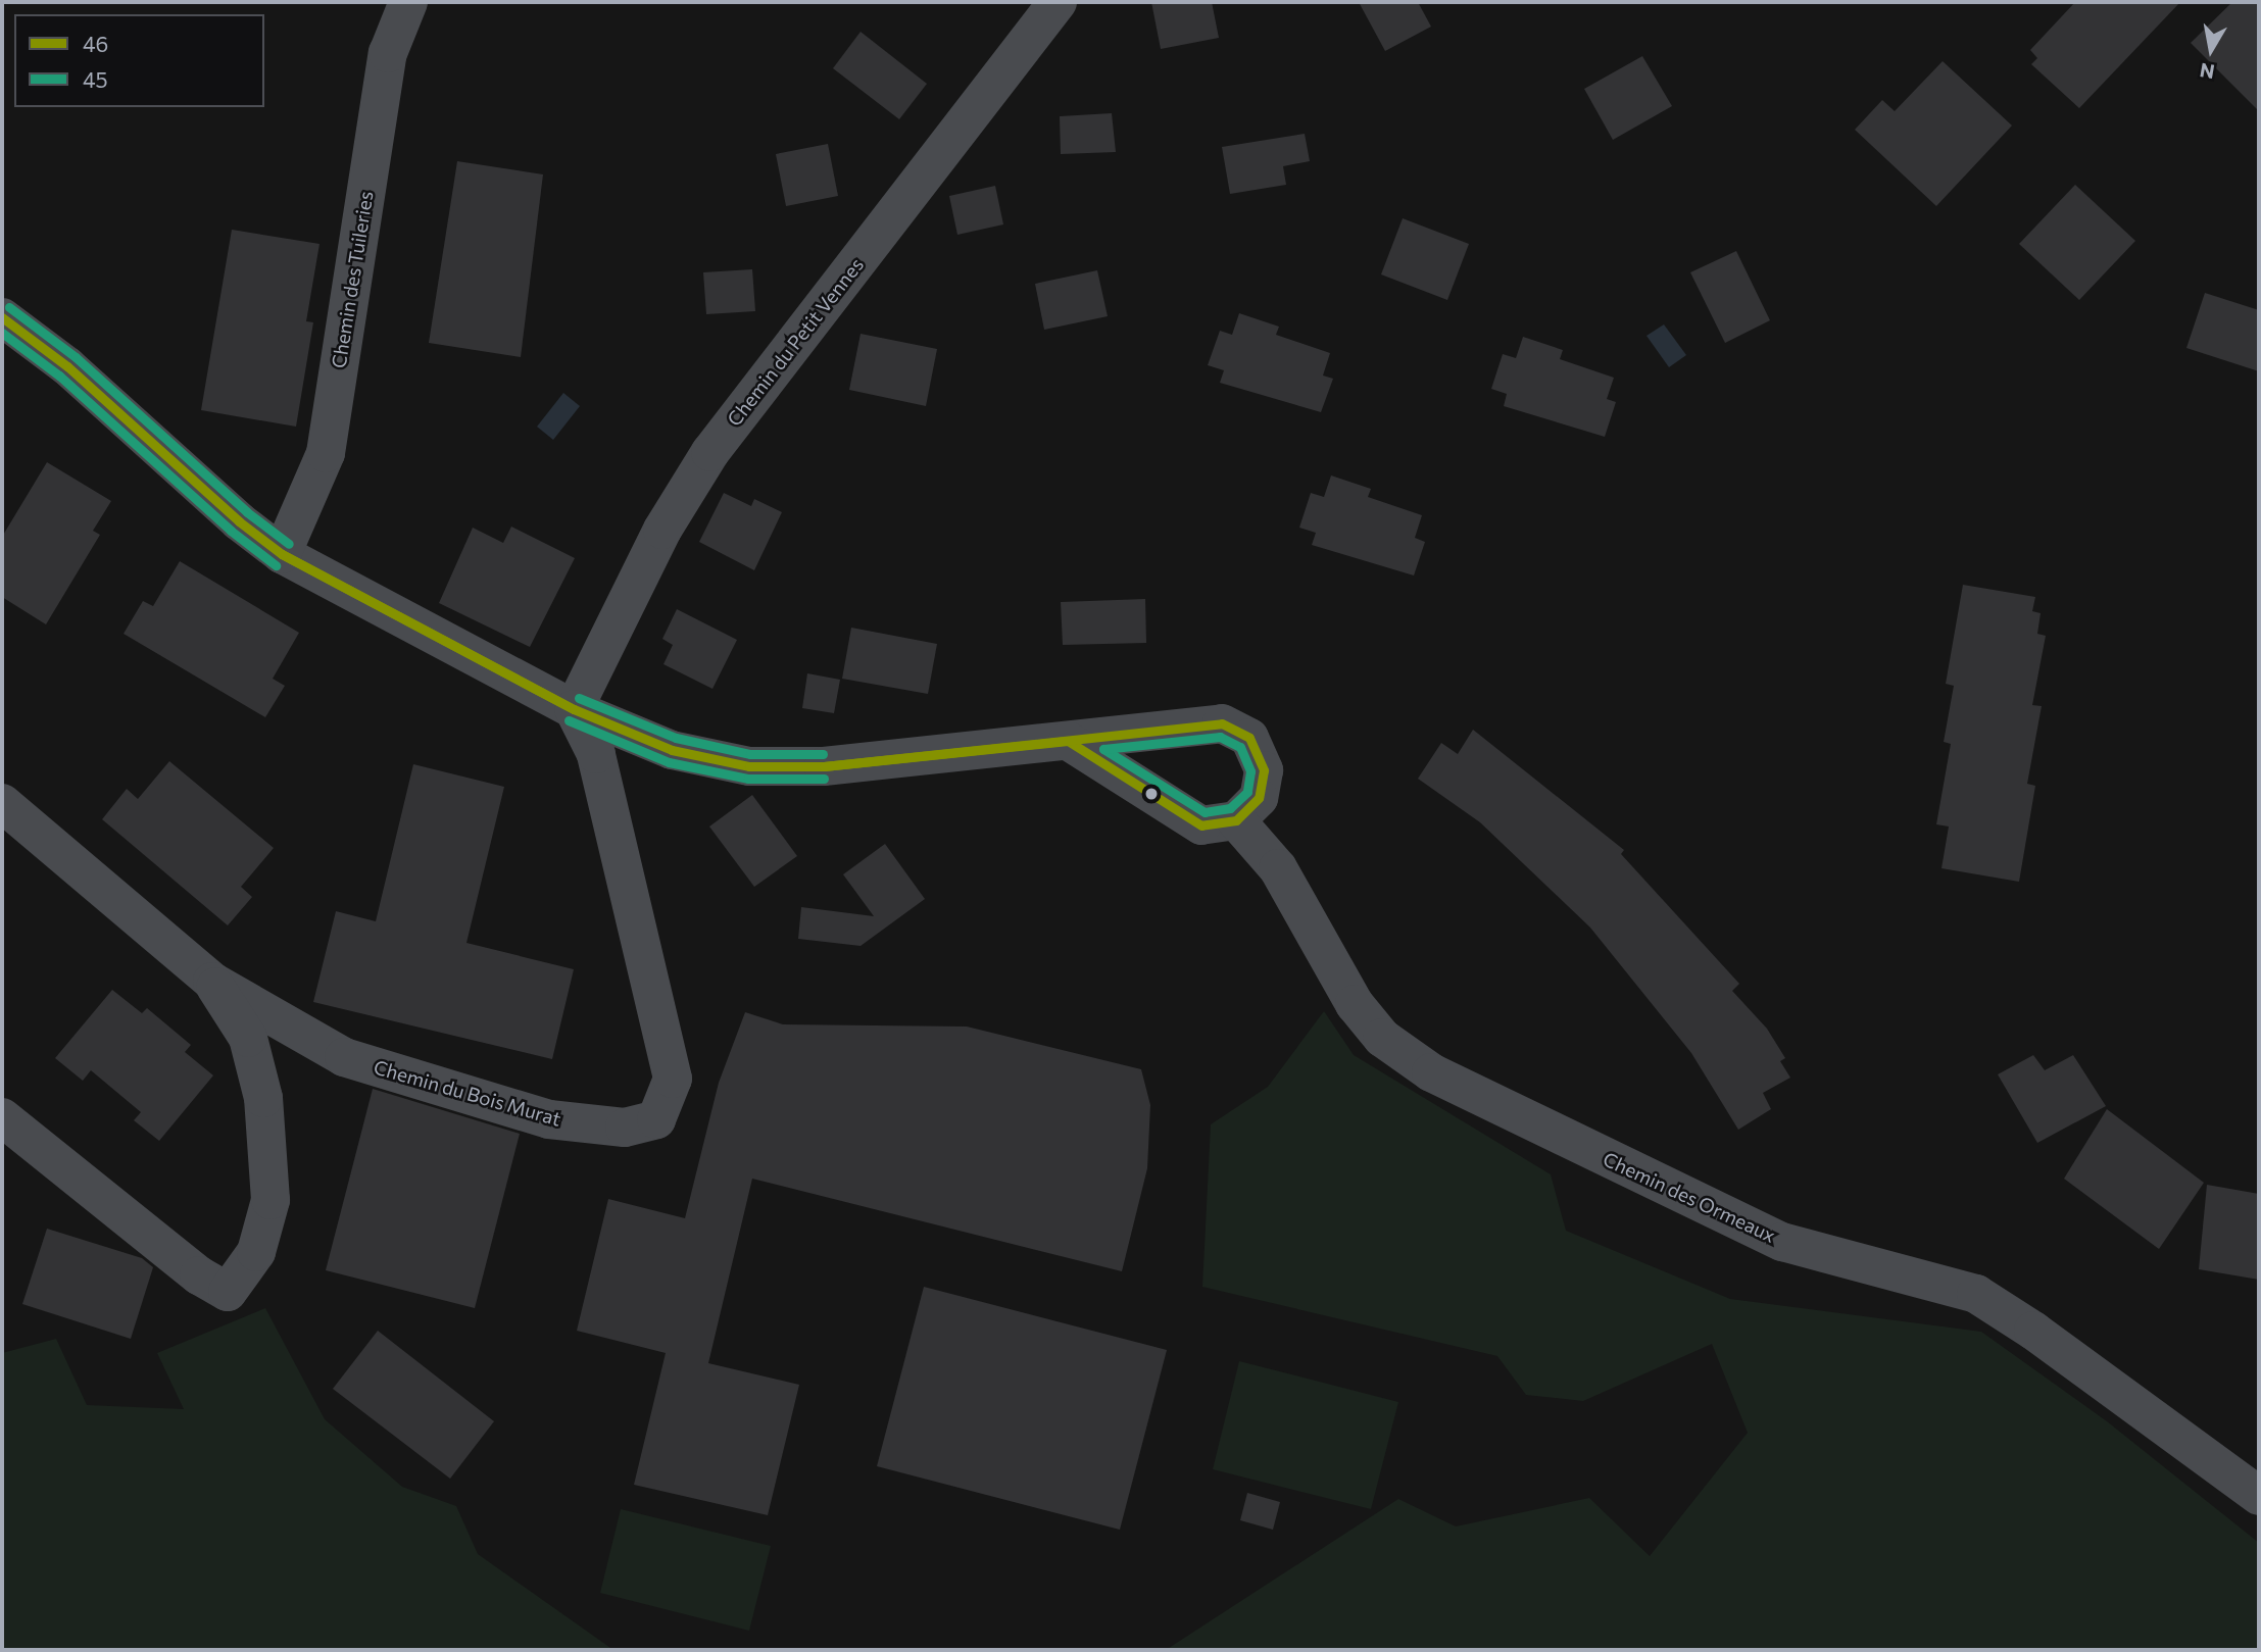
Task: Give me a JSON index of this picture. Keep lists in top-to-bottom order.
{
  "streets": {
    "street": [
      "Chemin des Tuileries",
      "Chemin du Petit Vennes",
      "Chemin du Bois Murat",
      "Chemin des Ormeaux"
    ]
  },
  "crossings": [
    ["Chemin du Petit Vennes", "Chemin du Bois Murat"]
  ],
  "lines": ["transit line 45", "transit line 46"],
  "legend": ["46", "45"],
  "north": "bottom"
}
